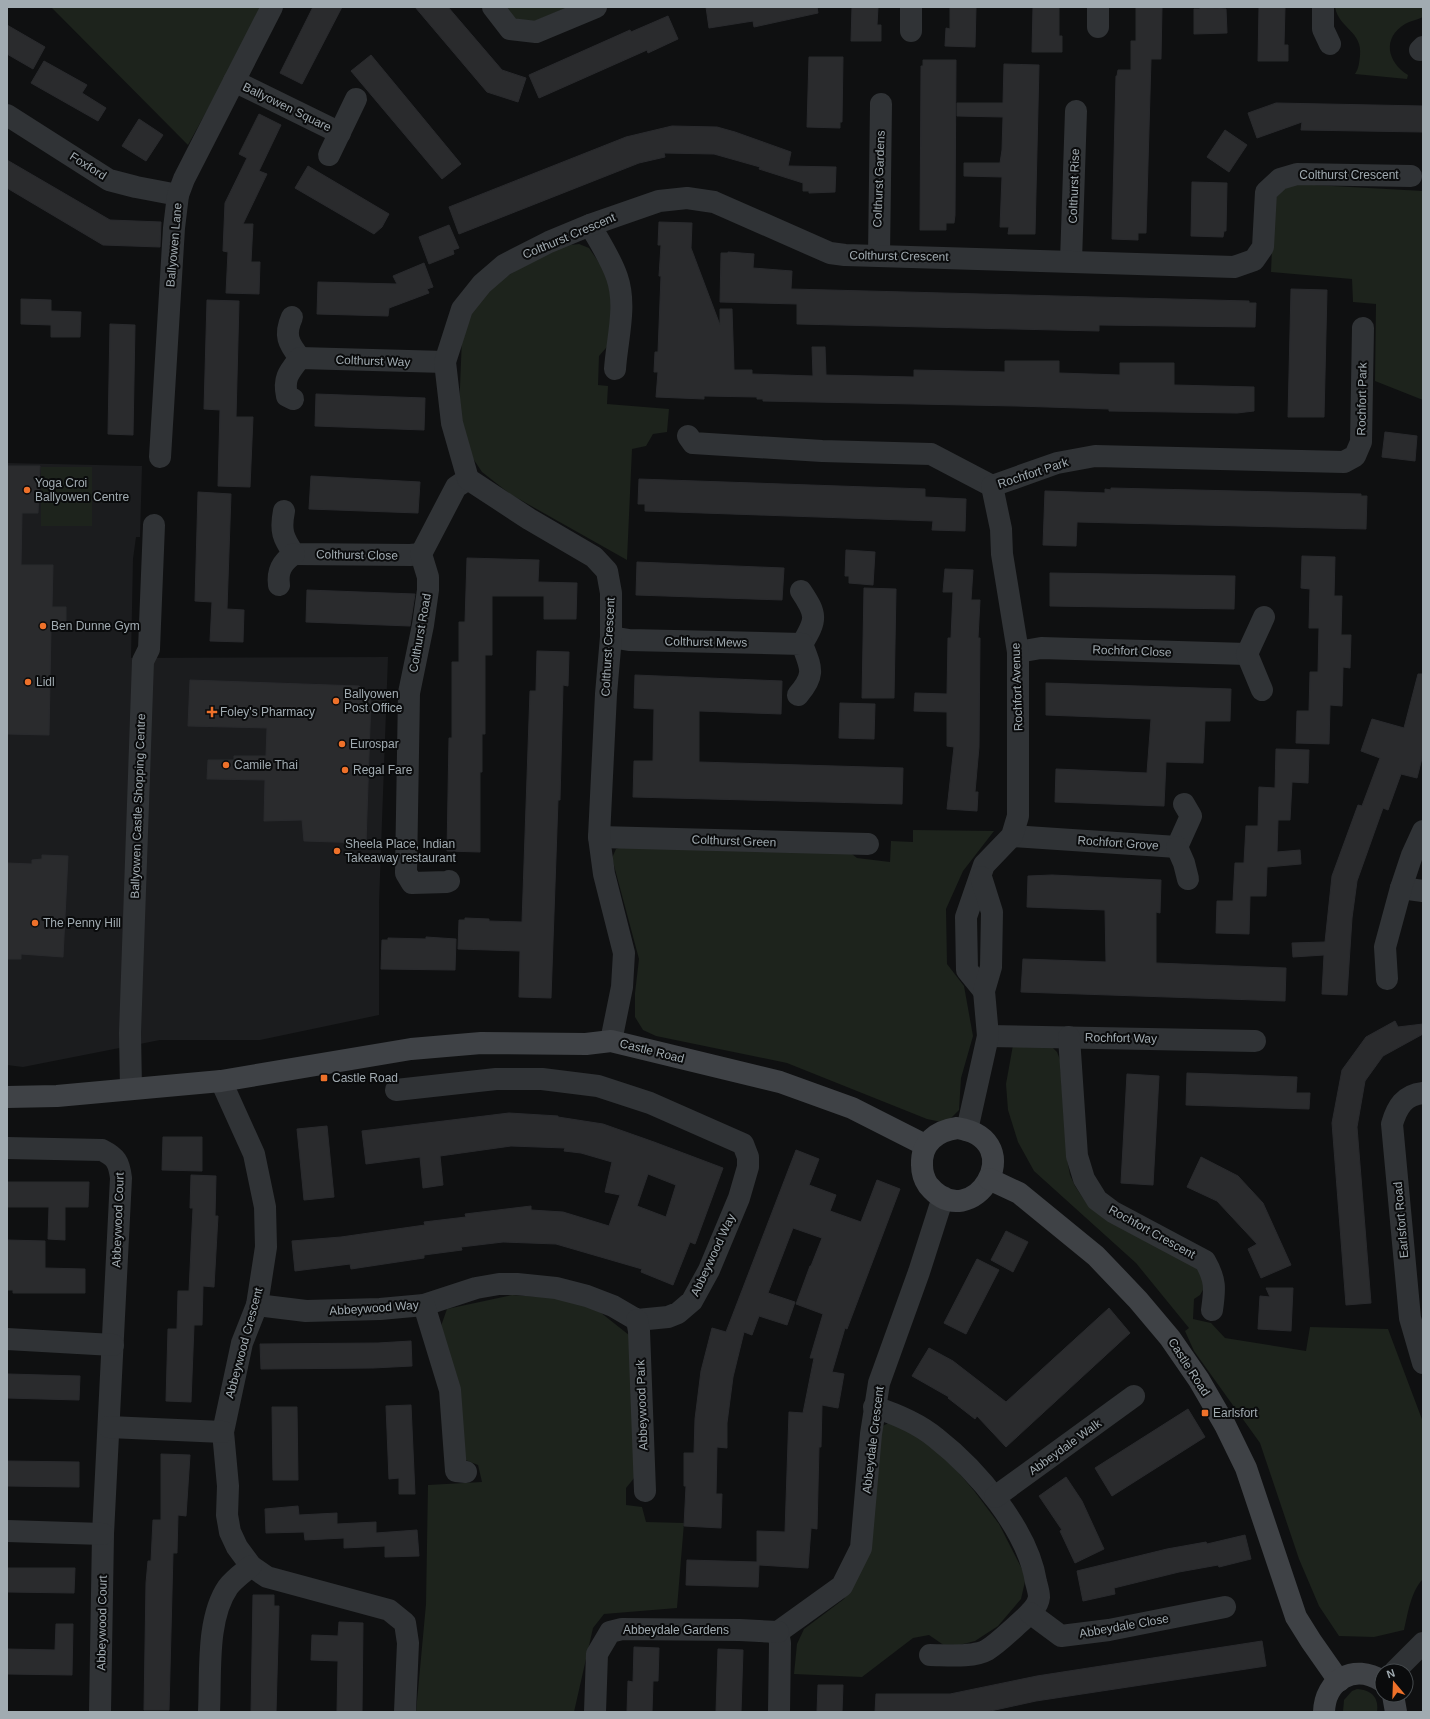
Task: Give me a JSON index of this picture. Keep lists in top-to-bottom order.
{
  "streets": {
    "street": [
      "Ballyowen Square",
      "Foxford",
      "Colthurst Crescent",
      "Colthurst Gardens",
      "Colthurst Rise",
      "Ballyowen Lane",
      "Colthurst Way",
      "Rochfort Park",
      "Colthurst Close",
      "Colthurst Road",
      "Colthurst Mews",
      "Rochfort Close",
      "Rochfort Avenue",
      "Ballyowen Castle Shopping Centre",
      "Colthurst Green",
      "Rochfort Grove",
      "Rochfort Way",
      "Castle Road",
      "Abbeywood Court",
      "Earlsfort Road",
      "Rochfort Crescent",
      "Abbeywood Way",
      "Abbeywood Crescent",
      "Abbeywood Park",
      "Abbeydale Crescent",
      "Abbeydale Walk",
      "Abbeydale Close",
      "Abbeydale Gardens"
    ]
  },
  "crossings": [
    ["Ballyowen Square", "Ballyowen Lane"],
    ["Foxford", "Ballyowen Lane"],
    ["Colthurst Crescent", "Colthurst Gardens"],
    ["Colthurst Crescent", "Colthurst Rise"],
    ["Colthurst Crescent", "Colthurst Way"],
    ["Colthurst Crescent", "Colthurst Mews"],
    ["Colthurst Crescent", "Colthurst Green"],
    ["Colthurst Crescent", "Castle Road"],
    ["Rochfort Park", "Rochfort Avenue"],
    ["Colthurst Close", "Colthurst Road"],
    ["Rochfort Close", "Rochfort Avenue"],
    ["Rochfort Avenue", "Rochfort Grove"],
    ["Rochfort Avenue", "Rochfort Way"],
    ["Rochfort Avenue", "Castle Road"],
    ["Rochfort Avenue", "Abbeydale Crescent"],
    ["Ballyowen Castle Shopping Centre", "Castle Road"],
    ["Rochfort Way", "Rochfort Crescent"],
    ["Castle Road", "Abbeywood Crescent"],
    ["Castle Road", "Abbeydale Crescent"],
    ["Abbeywood Way", "Abbeywood Crescent"],
    ["Abbeywood Way", "Abbeywood Park"],
    ["Abbeydale Crescent", "Abbeydale Gardens"]
  ],
  "places": {
    "other": [
      "Yoga Croi Ballyowen Centre",
      "Ben Dunne Gym",
      "Lidl",
      "Ballyowen Post Office",
      "Eurospar",
      "Camile Thai",
      "Regal Fare",
      "Sheela Place, Indian Takeaway restaurant",
      "The Penny Hill"
    ],
    "health": ["Foley's Pharmacy"],
    "transit": ["Castle Road", "Earlsfort"]
  },
  "north": "top"
}
